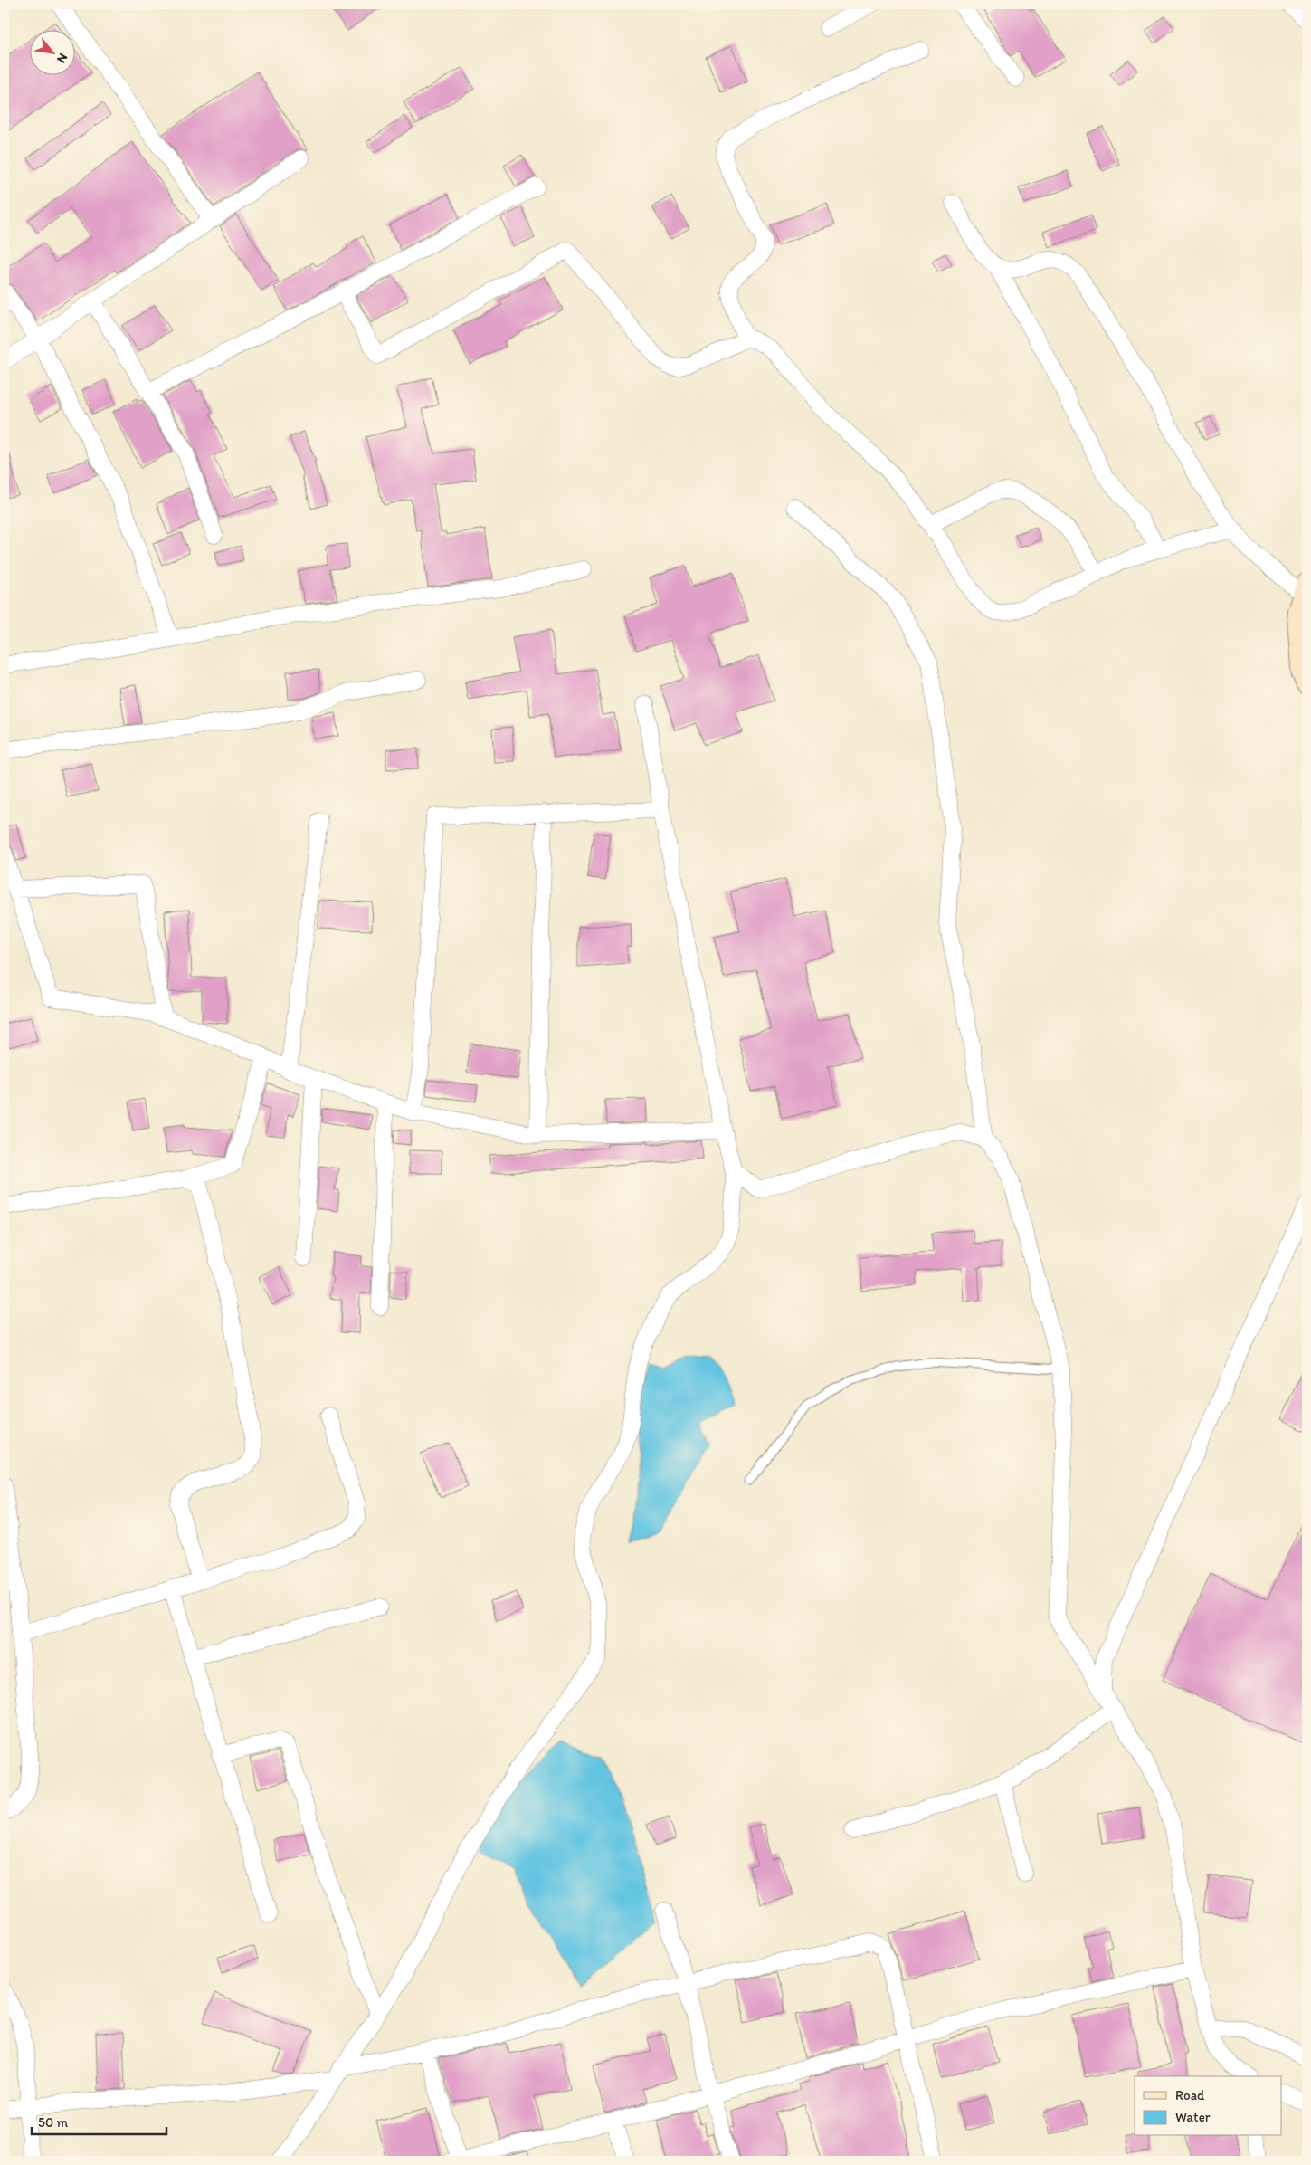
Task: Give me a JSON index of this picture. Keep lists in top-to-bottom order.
{
  "legend": ["Road", "Water"],
  "scale_bar": "50 m",
  "north": "bottom right"
}
